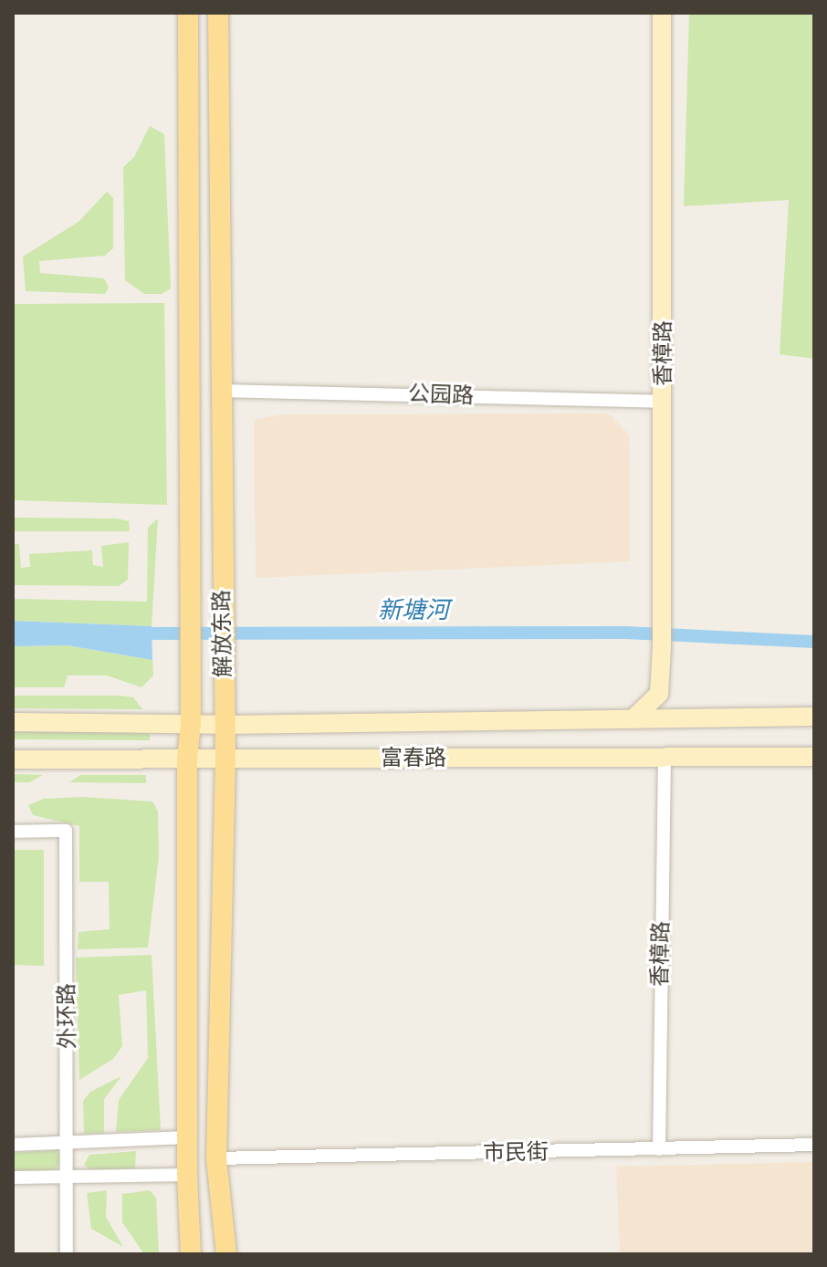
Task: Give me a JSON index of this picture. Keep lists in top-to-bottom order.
{
  "streets": {
    "main road": ["香樟路", "解放东路", "富春路"],
    "street": ["公园路", "外环路", "市民街"]
  },
  "crossings": [
    ["香樟路", "公园路"],
    ["香樟路", "富春路"],
    ["香樟路", "市民街"],
    ["公园路", "解放东路"],
    ["解放东路", "富春路"],
    ["解放东路", "市民街"]
  ],
  "water": ["新塘河"]
}
